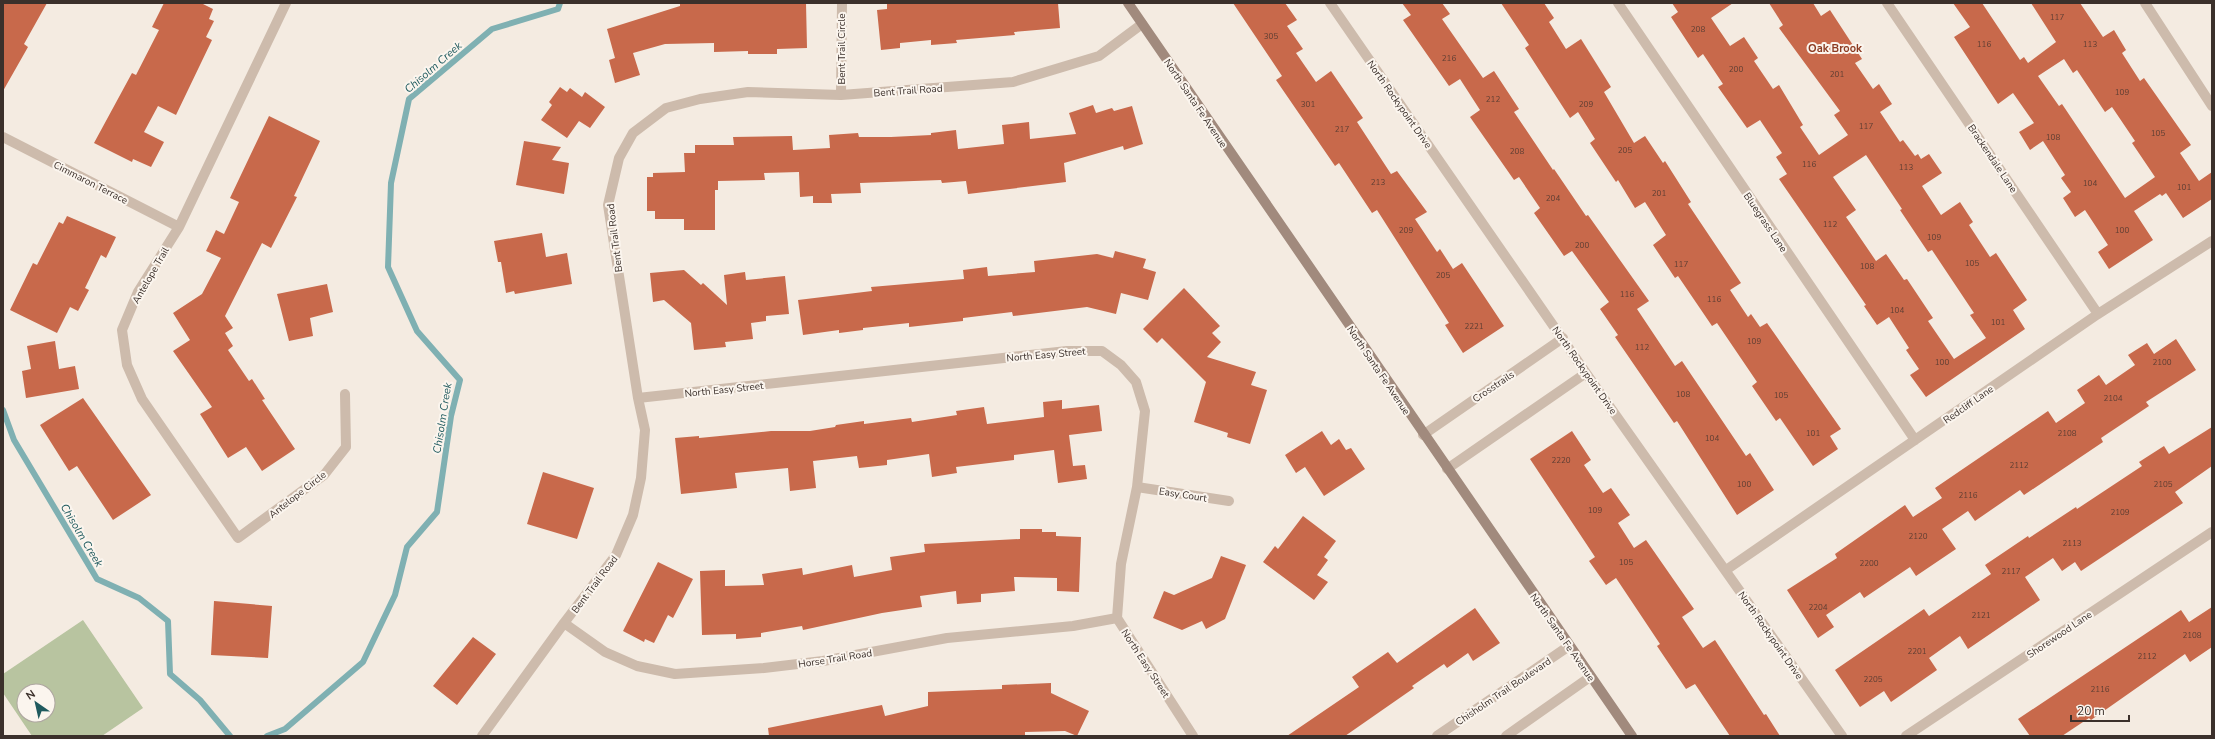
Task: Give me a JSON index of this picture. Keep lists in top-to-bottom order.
{
  "streets": {
    "main road": ["North Santa Fe Avenue"],
    "street": [
      "Bent Trail Circle",
      "Bent Trail Road",
      "North Rockypoint Drive",
      "Brackendale Lane",
      "Cimmaron Terrace",
      "Bluegrass Lane",
      "Antelope Trail",
      "North Easy Street",
      "Crosstrails",
      "Redcliff Lane",
      "Antelope Circle",
      "Easy Court",
      "Shorewood Lane",
      "Horse Trail Road",
      "Chisholm Trail Boulevard"
    ]
  },
  "crossings": [
    ["Bent Trail Circle", "Bent Trail Road"],
    ["Bent Trail Road", "North Santa Fe Avenue"],
    ["Bent Trail Road", "North Easy Street"],
    ["Bent Trail Road", "Horse Trail Road"],
    ["North Santa Fe Avenue", "Crosstrails"],
    ["North Santa Fe Avenue", "Chisholm Trail Boulevard"],
    ["North Rockypoint Drive", "Crosstrails"],
    ["North Rockypoint Drive", "Redcliff Lane"],
    ["Brackendale Lane", "Redcliff Lane"],
    ["Cimmaron Terrace", "Antelope Trail"],
    ["Bluegrass Lane", "Redcliff Lane"],
    ["Antelope Trail", "Antelope Circle"],
    ["North Easy Street", "Easy Court"],
    ["North Easy Street", "Horse Trail Road"]
  ],
  "districts": ["Oak Brook"],
  "water": ["Chisolm Creek"],
  "house_numbers": [
    "117",
    "208",
    "305",
    "116",
    "113",
    "216",
    "200",
    "201",
    "109",
    "212",
    "301",
    "209",
    "117",
    "217",
    "105",
    "108",
    "205",
    "208",
    "116",
    "113",
    "213",
    "104",
    "101",
    "201",
    "204",
    "112",
    "209",
    "100",
    "109",
    "200",
    "105",
    "117",
    "108",
    "205",
    "116",
    "116",
    "104",
    "101",
    "2221",
    "109",
    "112",
    "100",
    "2100",
    "108",
    "105",
    "2104",
    "101",
    "2108",
    "104",
    "2220",
    "2112",
    "100",
    "2105",
    "2116",
    "109",
    "2109",
    "2120",
    "2113",
    "105",
    "2200",
    "2117",
    "2204",
    "2121",
    "2108",
    "2201",
    "2112",
    "2205",
    "2116"
  ],
  "scale_bar": "20 m",
  "north": "top left"
}
